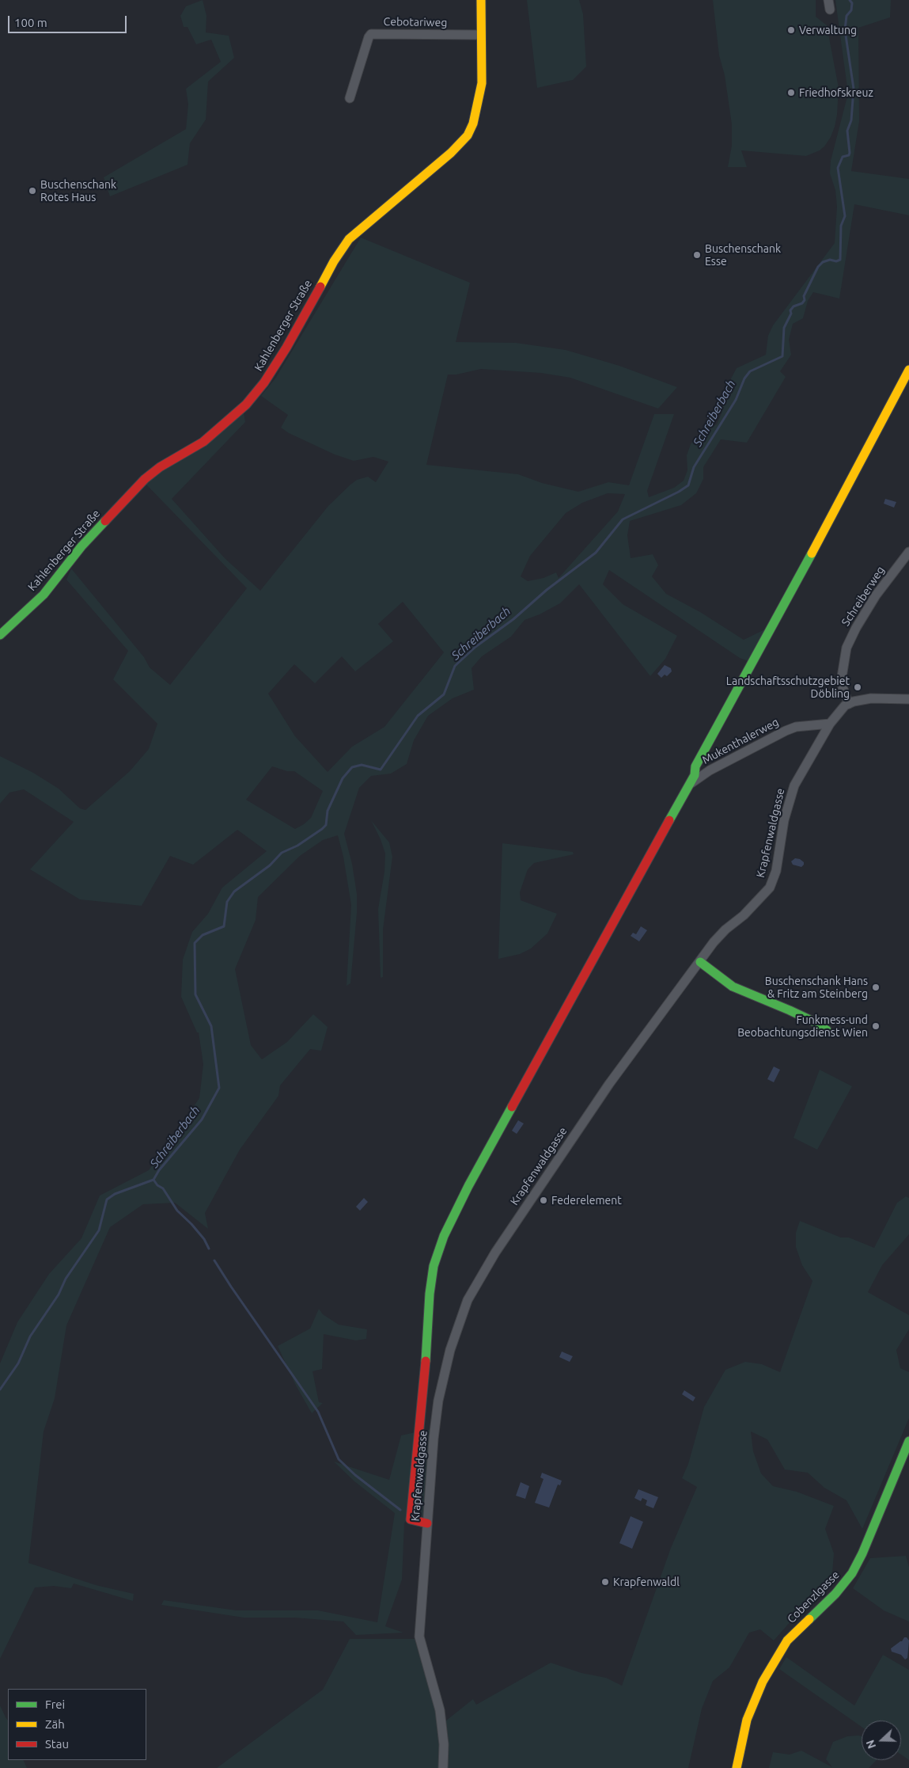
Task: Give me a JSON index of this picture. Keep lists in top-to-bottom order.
{
  "streets": {
    "street": [
      "Cebotariweg",
      "Kahlenberger Straße",
      "Schreiberweg",
      "Mukenthalerweg",
      "Krapfenwaldgasse",
      "Cobenzlgasse"
    ]
  },
  "crossings": [
    ["Cebotariweg", "Kahlenberger Straße"],
    ["Schreiberweg", "Krapfenwaldgasse"],
    ["Mukenthalerweg", "Krapfenwaldgasse"]
  ],
  "water": ["Schreiberbach"],
  "places": [
    "Verwaltung",
    "Friedhofskreuz",
    "Buschenschank Rotes Haus",
    "Buschenschank Esse",
    "Landschaftsschutzgebiet Döbling",
    "Buschenschank Hans & Fritz am Steinberg",
    "Funkmess-und Beobachtungsdienst Wien",
    "Federelement",
    "Krapfenwaldl"
  ],
  "legend": ["Frei", "Zäh", "Stau"],
  "scale_bar": "100 m",
  "north": "left"
}
